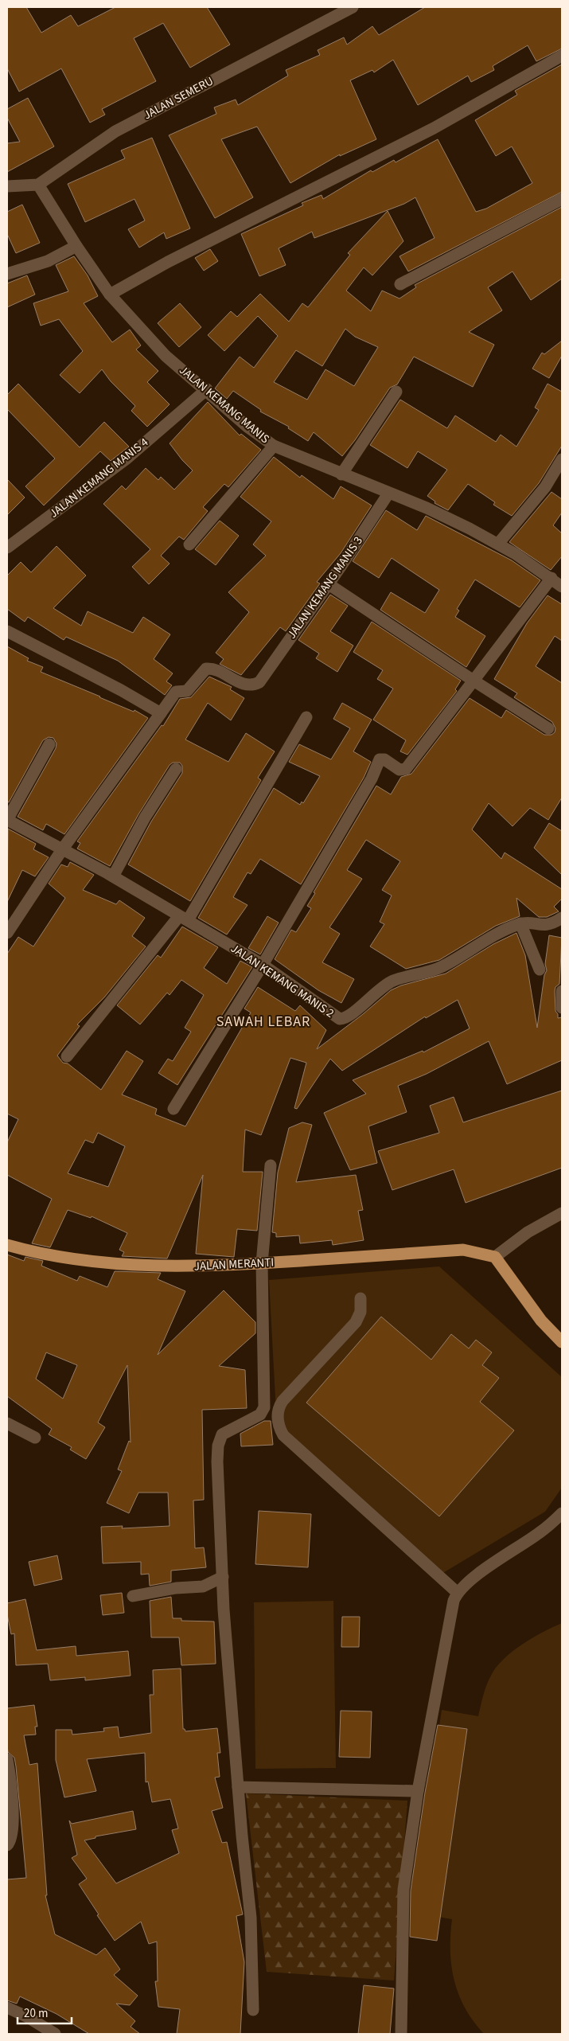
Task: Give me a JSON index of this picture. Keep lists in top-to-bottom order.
{
  "streets": {
    "main road": ["JALAN MERANTI"],
    "street": [
      "JALAN SEMERU",
      "JALAN KEMANG MANIS",
      "JALAN KEMANG MANIS 4",
      "JALAN KEMANG MANIS 3",
      "JALAN KEMANG MANIS 2"
    ]
  },
  "crossings": [
    ["JALAN SEMERU", "JALAN KEMANG MANIS"],
    ["JALAN KEMANG MANIS", "JALAN KEMANG MANIS 4"],
    ["JALAN KEMANG MANIS", "JALAN KEMANG MANIS 3"]
  ],
  "districts": ["SAWAH LEBAR"],
  "scale_bar": "20 m"
}
